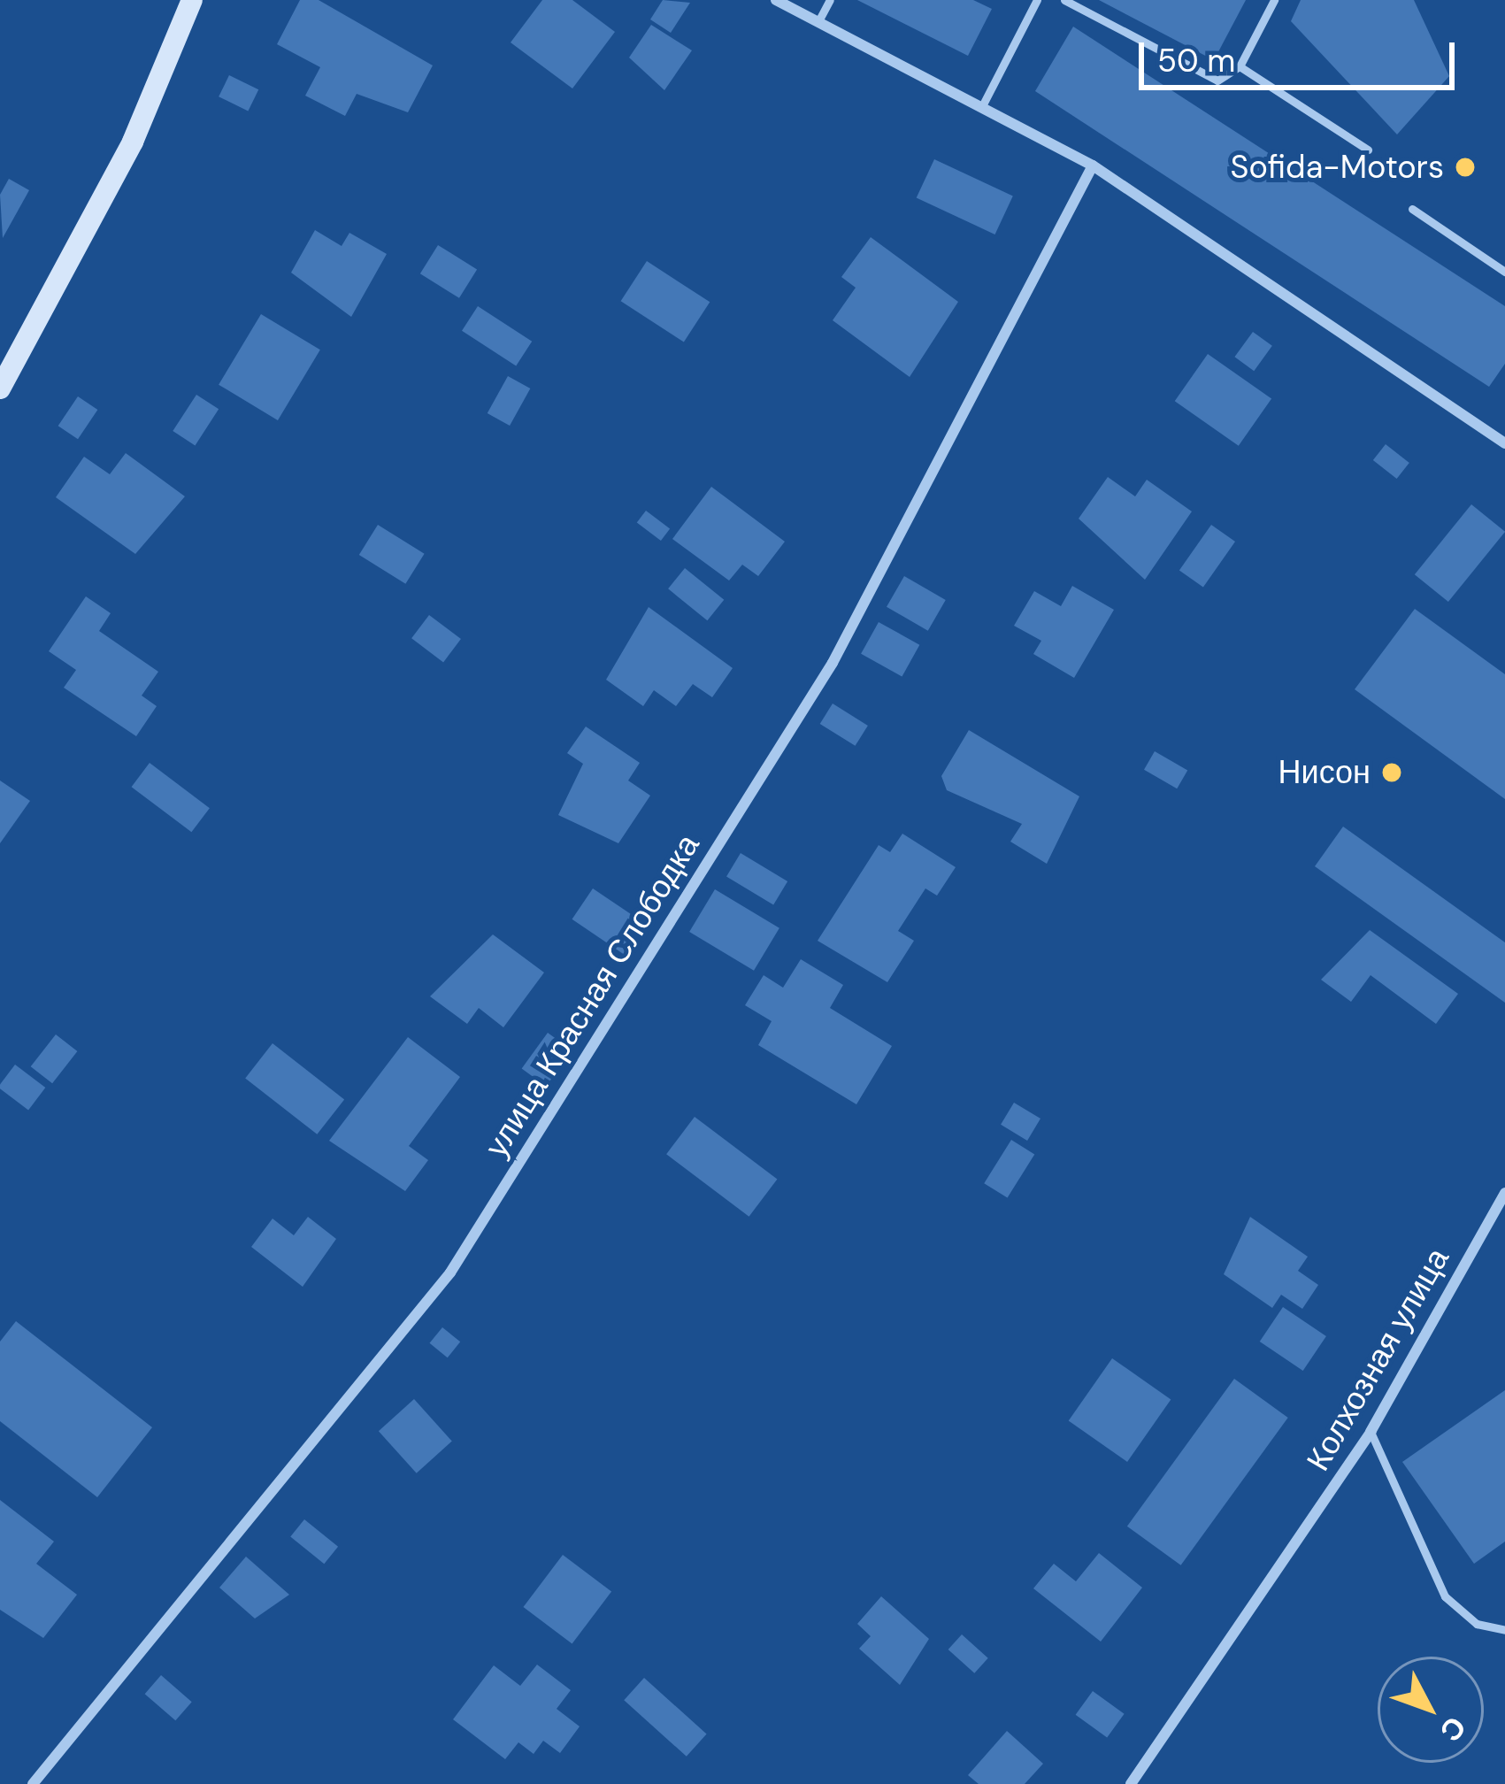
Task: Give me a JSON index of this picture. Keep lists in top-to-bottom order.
{
  "streets": {
    "street": ["улица Красная Слободка", "Колхозная улица"]
  },
  "places": ["Sofida-Motors", "Нисон"],
  "scale_bar": "50 m",
  "north": "bottom right"
}
